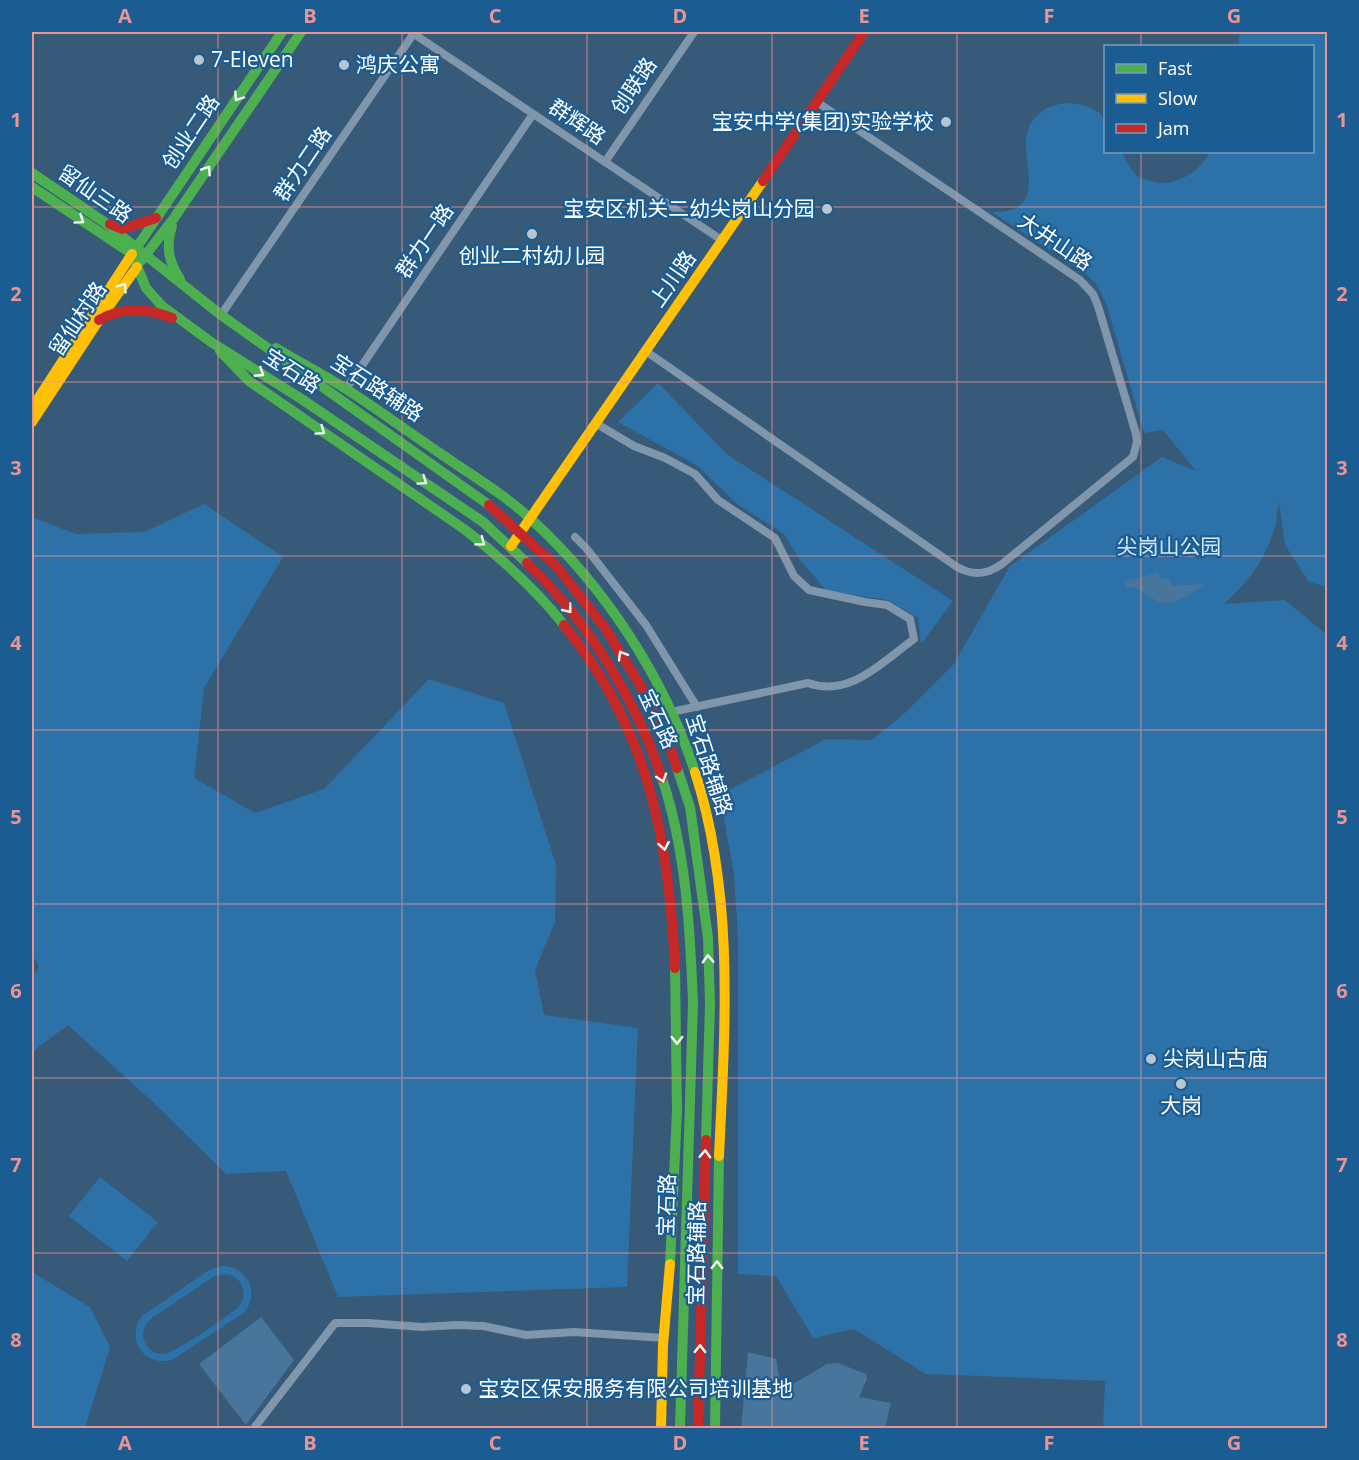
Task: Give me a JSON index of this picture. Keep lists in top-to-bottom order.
{
  "streets": {
    "main road": [
      "创业二路",
      "留仙三路",
      "上川路",
      "留仙村路",
      "宝石路",
      "宝石路辅路"
    ],
    "street": [
      "创联路",
      "群辉路",
      "群力二路",
      "群力一路",
      "大井山路"
    ]
  },
  "crossings": [
    ["创联路", "群辉路"],
    ["群辉路", "群力二路"],
    ["群辉路", "群力一路"],
    ["群辉路", "上川路"],
    ["创业二路", "留仙三路"],
    ["创业二路", "留仙村路"],
    ["创业二路", "宝石路"],
    ["群力二路", "宝石路"],
    ["留仙三路", "留仙村路"],
    ["留仙三路", "宝石路"],
    ["群力一路", "宝石路辅路"],
    ["大井山路", "上川路"],
    ["上川路", "宝石路"],
    ["上川路", "宝石路辅路"],
    ["留仙村路", "宝石路"],
    ["宝石路", "宝石路辅路"]
  ],
  "parks": ["尖岗山公园"],
  "places": [
    "7-Eleven",
    "鸿庆公寓",
    "宝安中学(集团)实验学校",
    "宝安区机关二幼尖岗山分园",
    "创业二村幼儿园",
    "尖岗山古庙",
    "大岗",
    "宝安区保安服务有限公司培训基地"
  ],
  "legend": ["Fast", "Slow", "Jam"],
  "grid": {
    "columns": [
      "A",
      "B",
      "C",
      "D",
      "E",
      "F",
      "G"
    ],
    "rows": [
      "1",
      "2",
      "3",
      "4",
      "5",
      "6",
      "7",
      "8"
    ]
  }
}
